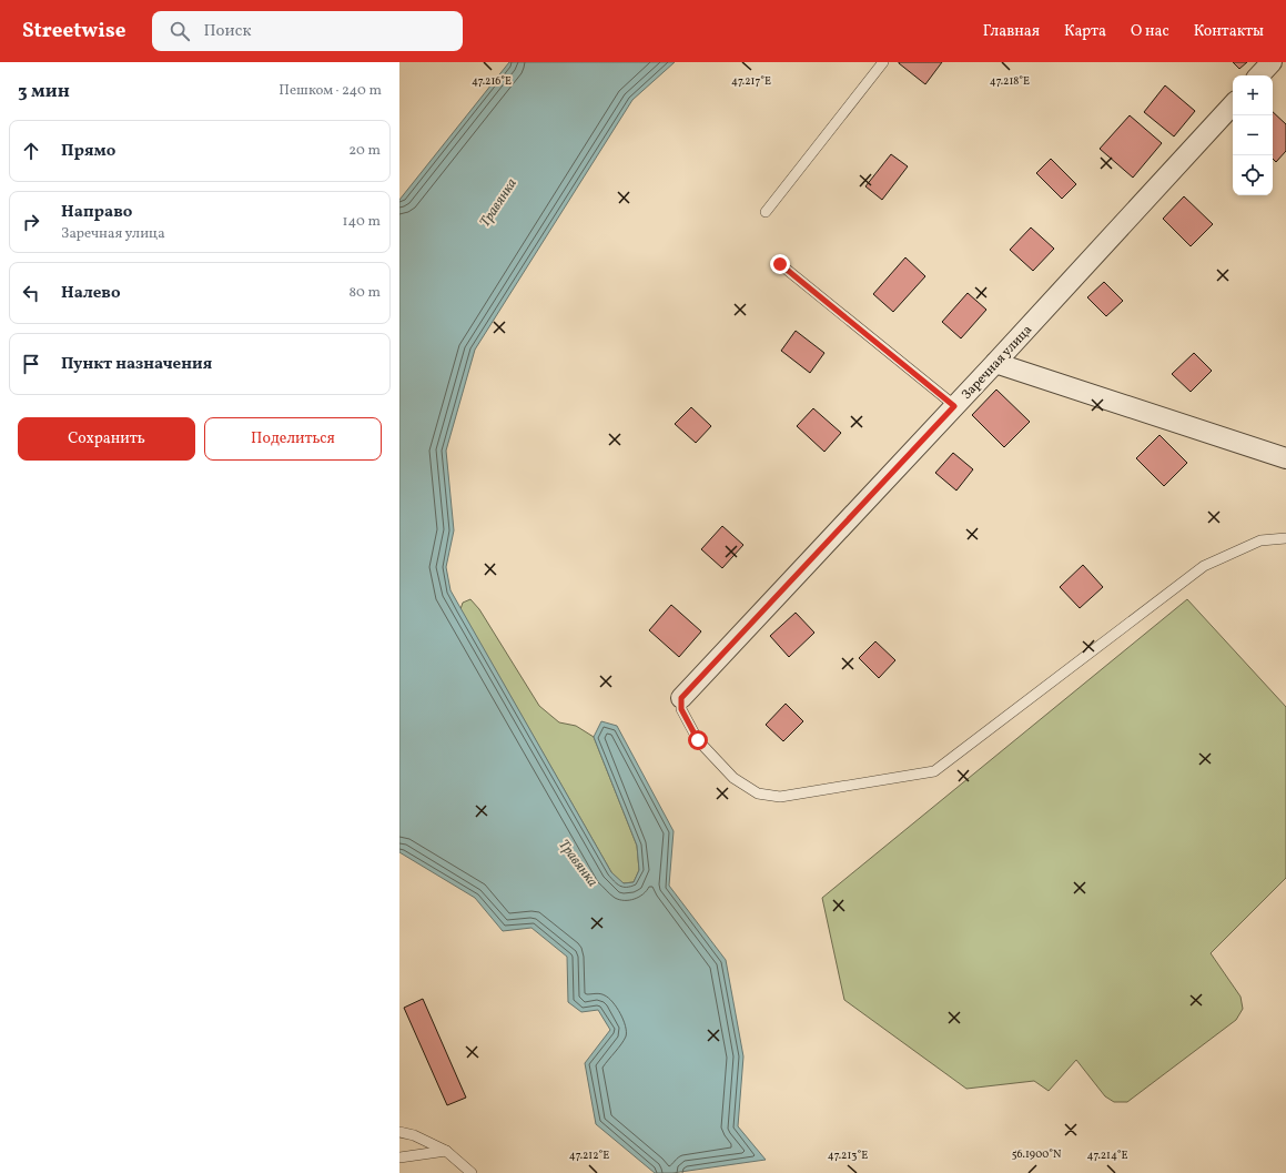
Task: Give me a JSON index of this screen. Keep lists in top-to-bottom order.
{
  "streets": {
    "street": ["Заречная улица"]
  },
  "water": ["Травянка"],
  "page": {
    "header": "Streetwise",
    "search": "Поиск",
    "nav": [
      "Главная",
      "Карта",
      "О нас",
      "Контакты"
    ],
    "heading": ["3 мин", "Пешком · 240 m"],
    "map_buttons": ["+", "−"],
    "list": [
      ["Прямо", "20 m"],
      ["Направо", "Заречная улица", "140 m"],
      ["Налево", "80 m"],
      "Пункт назначения"
    ],
    "buttons": ["Сохранить", "Поделиться"]
  },
  "coordinates": [
    "47.216°E",
    "47.217°E",
    "47.218°E",
    "56.1900°N",
    "47.212°E",
    "47.213°E",
    "47.214°E"
  ]
}
